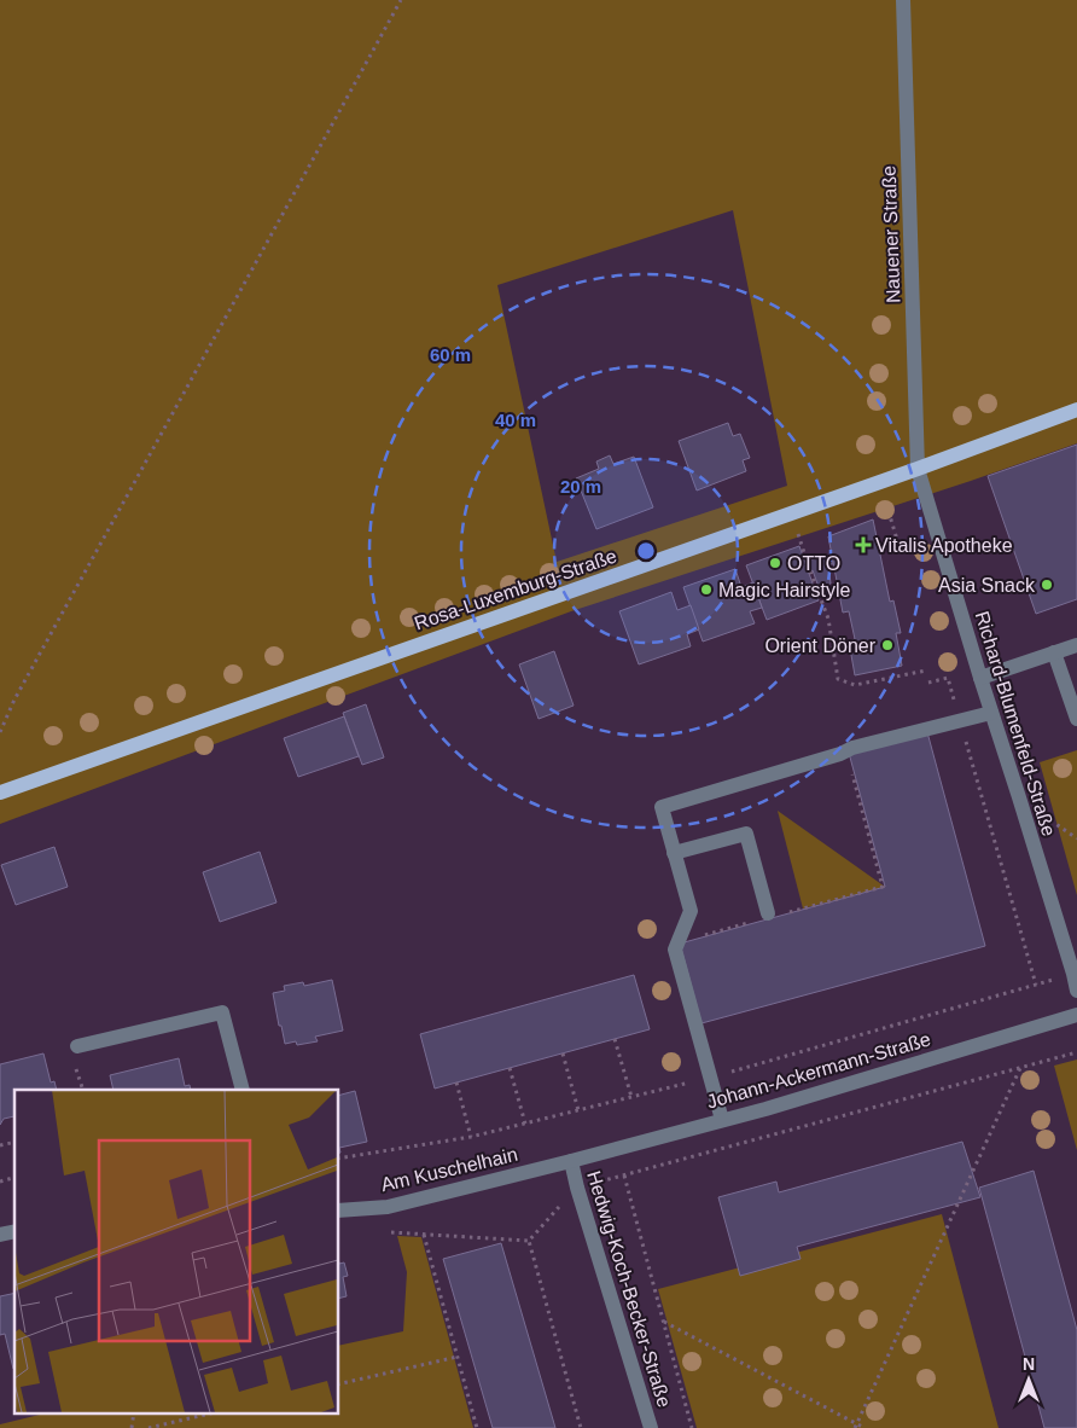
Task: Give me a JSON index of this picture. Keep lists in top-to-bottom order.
{
  "streets": {
    "main road": ["Rosa-Luxemburg-Straße"],
    "street": [
      "Nauener Straße",
      "Richard-Blumenfeld-Straße",
      "Johann-Ackermann-Straße",
      "Am Kuschelhain",
      "Hedwig-Koch-Becker-Straße"
    ]
  },
  "crossings": [
    ["Nauener Straße", "Rosa-Luxemburg-Straße"],
    ["Nauener Straße", "Richard-Blumenfeld-Straße"],
    ["Rosa-Luxemburg-Straße", "Richard-Blumenfeld-Straße"],
    ["Johann-Ackermann-Straße", "Am Kuschelhain"],
    ["Johann-Ackermann-Straße", "Hedwig-Koch-Becker-Straße"],
    ["Am Kuschelhain", "Hedwig-Koch-Becker-Straße"]
  ],
  "places": {
    "health": ["Vitalis Apotheke"],
    "other": [
      "OTTO",
      "Asia Snack",
      "Magic Hairstyle",
      "Orient Döner"
    ]
  },
  "north": "top",
  "rings": ["60 m", "40 m", "20 m"]
}
